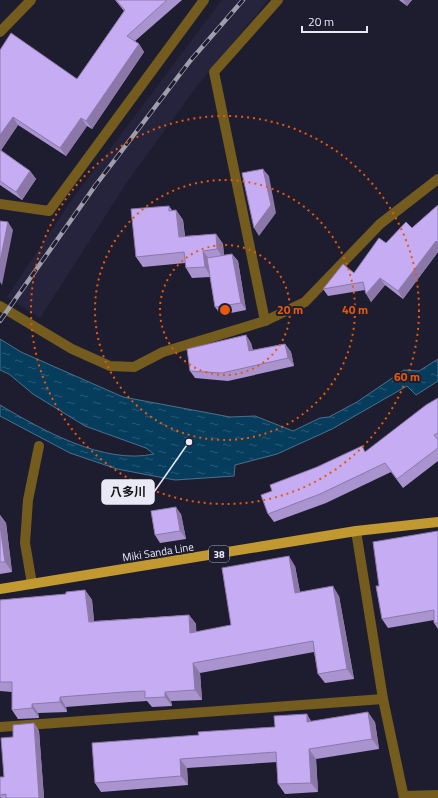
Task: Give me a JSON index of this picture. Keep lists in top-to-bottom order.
{
  "streets": {
    "main road": ["Miki Sanda Line", "38"]
  },
  "places": ["八多川"],
  "scale_bar": "20 m",
  "rings": ["20 m", "40 m", "60 m"]
}
